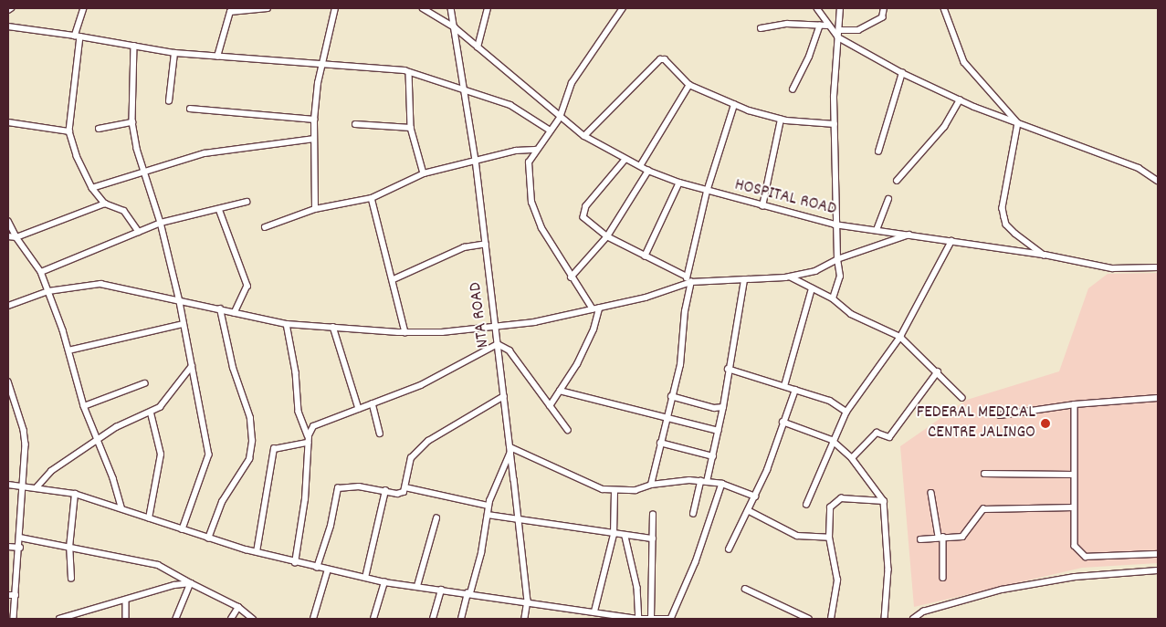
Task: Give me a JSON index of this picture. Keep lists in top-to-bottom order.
{
  "streets": {
    "street": ["HOSPITAL ROAD", "NTA ROAD"]
  },
  "crossings": [
    ["HOSPITAL ROAD", "NTA ROAD"]
  ],
  "places": ["FEDERAL MEDICAL CENTRE JALINGO"]
}
